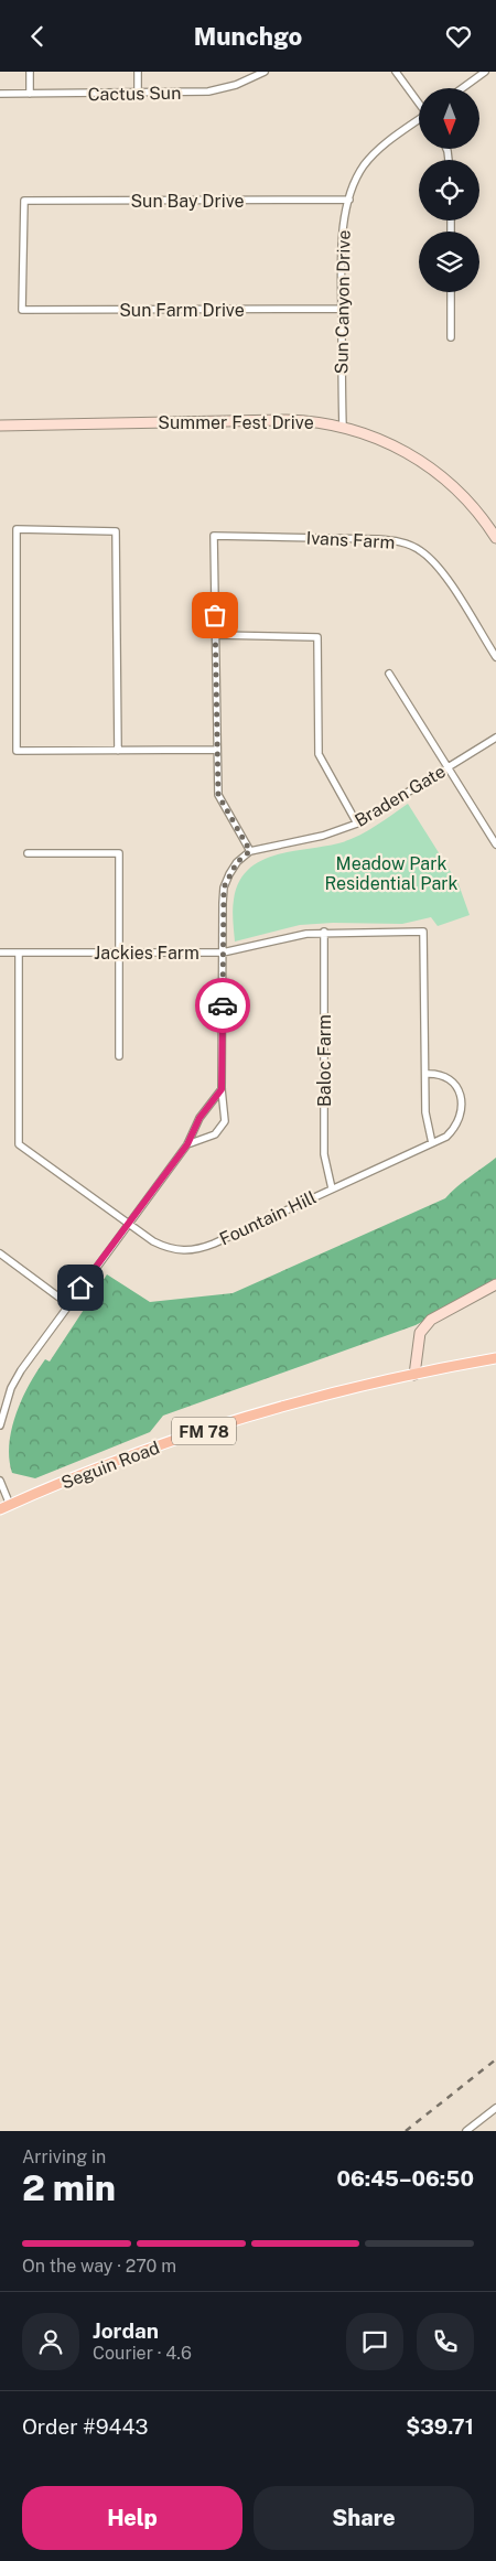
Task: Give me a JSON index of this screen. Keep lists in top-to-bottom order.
{
  "streets": {
    "main road": ["FM 78", "Seguin Road"],
    "street": [
      "Cactus Sun",
      "Sun Bay Drive",
      "Sun Canyon Drive",
      "Sun Farm Drive",
      "Summer Fest Drive",
      "Ivans Farm",
      "Braden Gate",
      "Jackies Farm",
      "Baloc Farm",
      "Fountain Hill"
    ]
  },
  "crossings": [
    ["Sun Bay Drive", "Sun Canyon Drive"],
    ["Sun Bay Drive", "Sun Farm Drive"],
    ["Sun Canyon Drive", "Sun Farm Drive"],
    ["Sun Canyon Drive", "Summer Fest Drive"],
    ["Jackies Farm", "Baloc Farm"],
    ["Jackies Farm", "Fountain Hill"],
    ["Baloc Farm", "Fountain Hill"]
  ],
  "parks": ["Meadow Park Residential Park"],
  "north": "bottom",
  "page": {
    "header": "Munchgo",
    "heading": ["2 min", "Arriving in", "06:45–06:50"],
    "panel": [
      "Jordan",
      "Courier · 4.6",
      "Order #9443",
      "$39.71"
    ],
    "bar": "On the way · 270 m",
    "buttons": ["Help", "Share"]
  }
}
